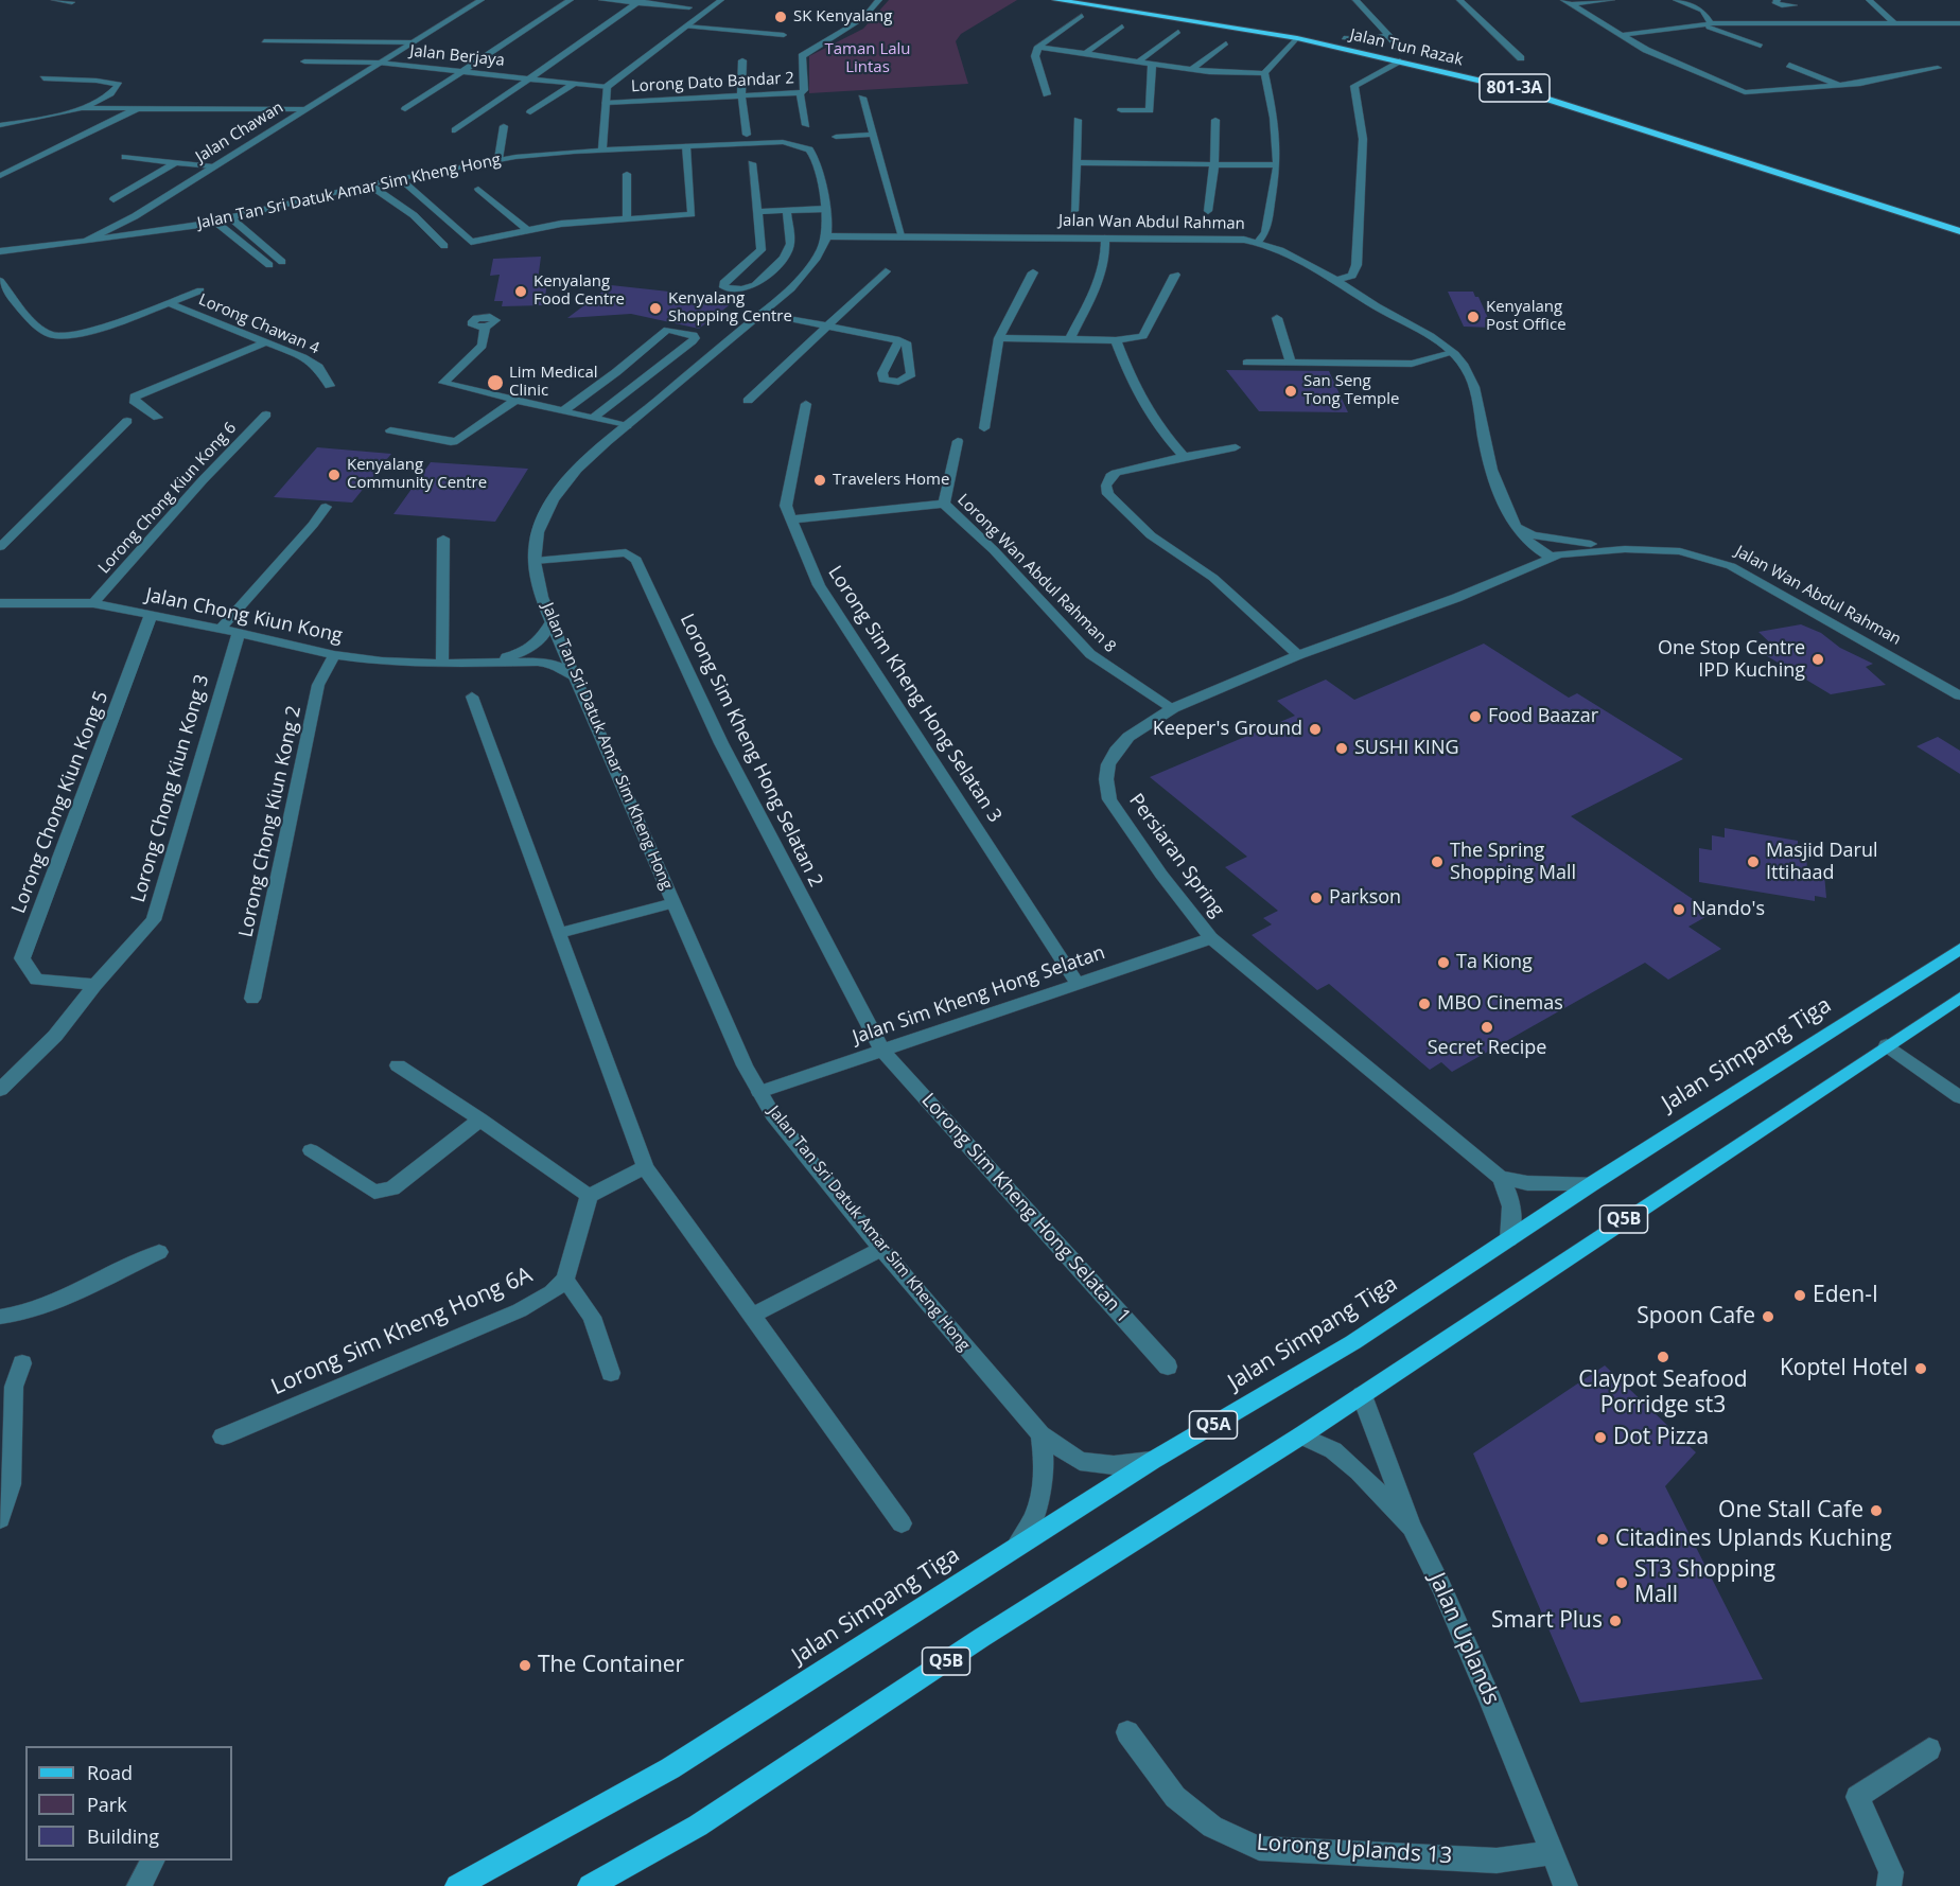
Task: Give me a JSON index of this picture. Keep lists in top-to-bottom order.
{
  "streets": {
    "highway": ["Jalan Tun Razak", "801-3A"],
    "main road": ["Jalan Simpang Tiga", "Q5B", "Q5A"],
    "street": [
      "Jalan Berjaya",
      "Lorong Dato Bandar 2",
      "Jalan Chawan",
      "Jalan Tan Sri Datuk Amar Sim Kheng Hong",
      "Jalan Wan Abdul Rahman",
      "Lorong Chawan 4",
      "Lorong Chong Kiun Kong 6",
      "Lorong Wan Abdul Rahman 8",
      "Jalan Chong Kiun Kong",
      "Lorong Sim Kheng Hong Selatan 3",
      "Lorong Sim Kheng Hong Selatan 2",
      "Lorong Chong Kiun Kong 3",
      "Lorong Chong Kiun Kong 5",
      "Lorong Chong Kiun Kong 2",
      "Persiaran Spring",
      "Jalan Sim Kheng Hong Selatan",
      "Lorong Sim Kheng Hong Selatan 1",
      "Lorong Sim Kheng Hong 6A",
      "Jalan Uplands",
      "Lorong Uplands 13"
    ]
  },
  "crossings": [
    ["Jalan Berjaya", "Jalan Chawan"],
    ["Jalan Chawan", "Jalan Tan Sri Datuk Amar Sim Kheng Hong"],
    ["Jalan Tan Sri Datuk Amar Sim Kheng Hong", "Jalan Wan Abdul Rahman"],
    ["Jalan Tan Sri Datuk Amar Sim Kheng Hong", "Jalan Chong Kiun Kong"],
    ["Jalan Tan Sri Datuk Amar Sim Kheng Hong", "Lorong Sim Kheng Hong Selatan 2"],
    ["Jalan Tan Sri Datuk Amar Sim Kheng Hong", "Jalan Sim Kheng Hong Selatan"],
    ["Jalan Tan Sri Datuk Amar Sim Kheng Hong", "Jalan Simpang Tiga"],
    ["Jalan Wan Abdul Rahman", "Persiaran Spring"],
    ["Lorong Chong Kiun Kong 6", "Jalan Chong Kiun Kong"],
    ["Lorong Wan Abdul Rahman 8", "Lorong Sim Kheng Hong Selatan 3"],
    ["Lorong Wan Abdul Rahman 8", "Persiaran Spring"],
    ["Jalan Chong Kiun Kong", "Lorong Chong Kiun Kong 3"],
    ["Jalan Chong Kiun Kong", "Lorong Chong Kiun Kong 5"],
    ["Jalan Chong Kiun Kong", "Lorong Chong Kiun Kong 2"],
    ["Lorong Sim Kheng Hong Selatan 3", "Jalan Sim Kheng Hong Selatan"],
    ["Lorong Sim Kheng Hong Selatan 2", "Jalan Sim Kheng Hong Selatan"],
    ["Lorong Sim Kheng Hong Selatan 2", "Lorong Sim Kheng Hong Selatan 1"],
    ["Lorong Chong Kiun Kong 3", "Lorong Chong Kiun Kong 5"],
    ["Persiaran Spring", "Jalan Sim Kheng Hong Selatan"],
    ["Jalan Sim Kheng Hong Selatan", "Lorong Sim Kheng Hong Selatan 1"],
    ["Q5B", "Jalan Uplands"],
    ["Jalan Uplands", "Lorong Uplands 13"]
  ],
  "parks": ["Taman Lalu Lintas"],
  "places": [
    "SK Kenyalang",
    "Kenyalang Food Centre",
    "Kenyalang Shopping Centre",
    "Kenyalang Post Office",
    "Lim Medical Clinic",
    "San Seng Tong Temple",
    "Kenyalang Community Centre",
    "Travelers Home",
    "One Stop Centre IPD Kuching",
    "Food Baazar",
    "Keeper's Ground",
    "SUSHI KING",
    "The Spring Shopping Mall",
    "Masjid Darul Ittihaad",
    "Parkson",
    "Nando's",
    "Ta Kiong",
    "MBO Cinemas",
    "Secret Recipe",
    "Eden-I",
    "Spoon Cafe",
    "Claypot Seafood Porridge st3",
    "Koptel Hotel",
    "Dot Pizza",
    "One Stall Cafe",
    "Citadines Uplands Kuching",
    "ST3 Shopping Mall",
    "Smart Plus",
    "The Container"
  ],
  "legend": ["Road", "Park", "Building"]
}
